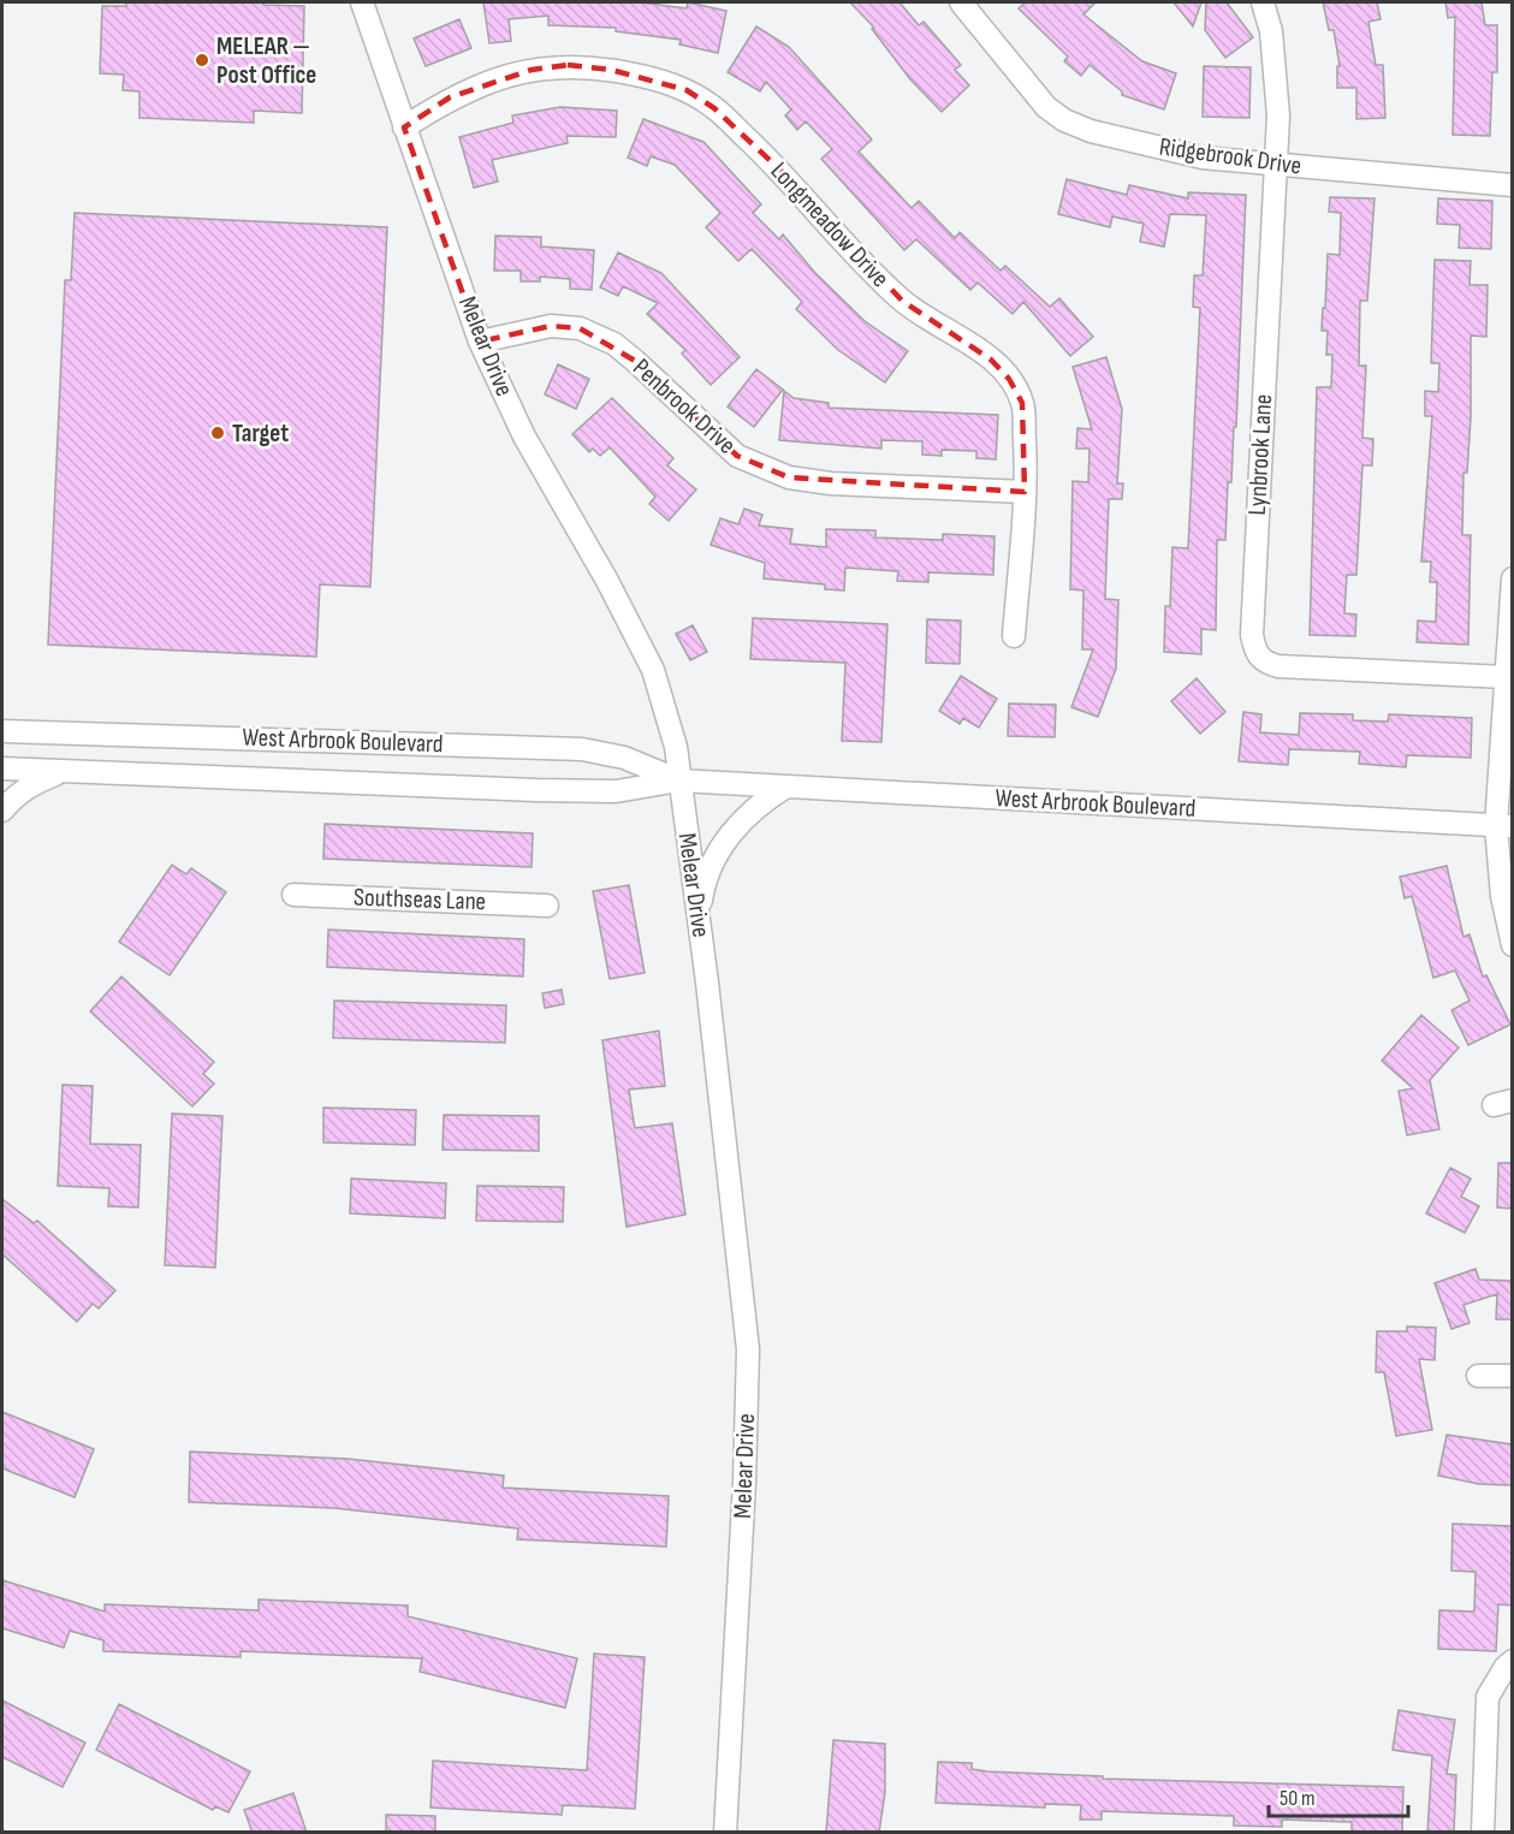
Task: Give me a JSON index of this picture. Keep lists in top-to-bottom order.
{
  "streets": {
    "street": [
      "Ridgebrook Drive",
      "Longmeadow Drive",
      "Melear Drive",
      "Penbrook Drive",
      "Lynbrook Lane",
      "West Arbrook Boulevard",
      "Southseas Lane"
    ]
  },
  "crossings": [
    ["Ridgebrook Drive", "Lynbrook Lane"],
    ["Longmeadow Drive", "Melear Drive"],
    ["Longmeadow Drive", "Penbrook Drive"],
    ["Melear Drive", "Penbrook Drive"],
    ["Melear Drive", "West Arbrook Boulevard"]
  ],
  "places": ["MELEAR — Post Office", "Target"],
  "scale_bar": "50 m"
}
